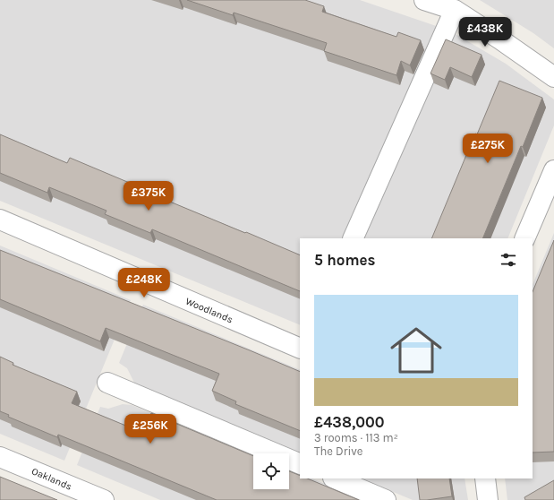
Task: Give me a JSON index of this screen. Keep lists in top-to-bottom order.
{
  "streets": {
    "street": ["Woodlands", "Oaklands"]
  },
  "page": {
    "price": [
      "£438K",
      "£275K",
      "£375K",
      "£248K",
      "£256K"
    ],
    "heading": "5 homes",
    "list": [
      {
        "name": "£438,000",
        "note": "3 rooms · 113 m² · The Drive"
      }
    ]
  }
}
